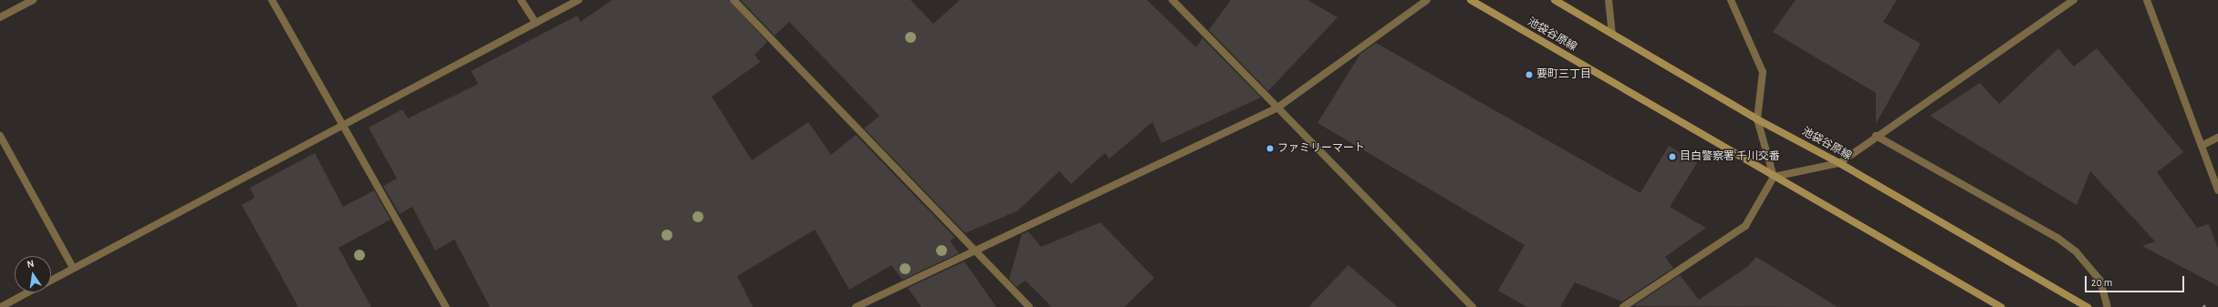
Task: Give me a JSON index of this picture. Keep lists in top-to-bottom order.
{
  "streets": {
    "main road": ["池袋谷原線"]
  },
  "places": ["要町三丁目", "ファミリーマート", "目白警察署 千川交番"],
  "scale_bar": "20 m",
  "north": "top"
}
